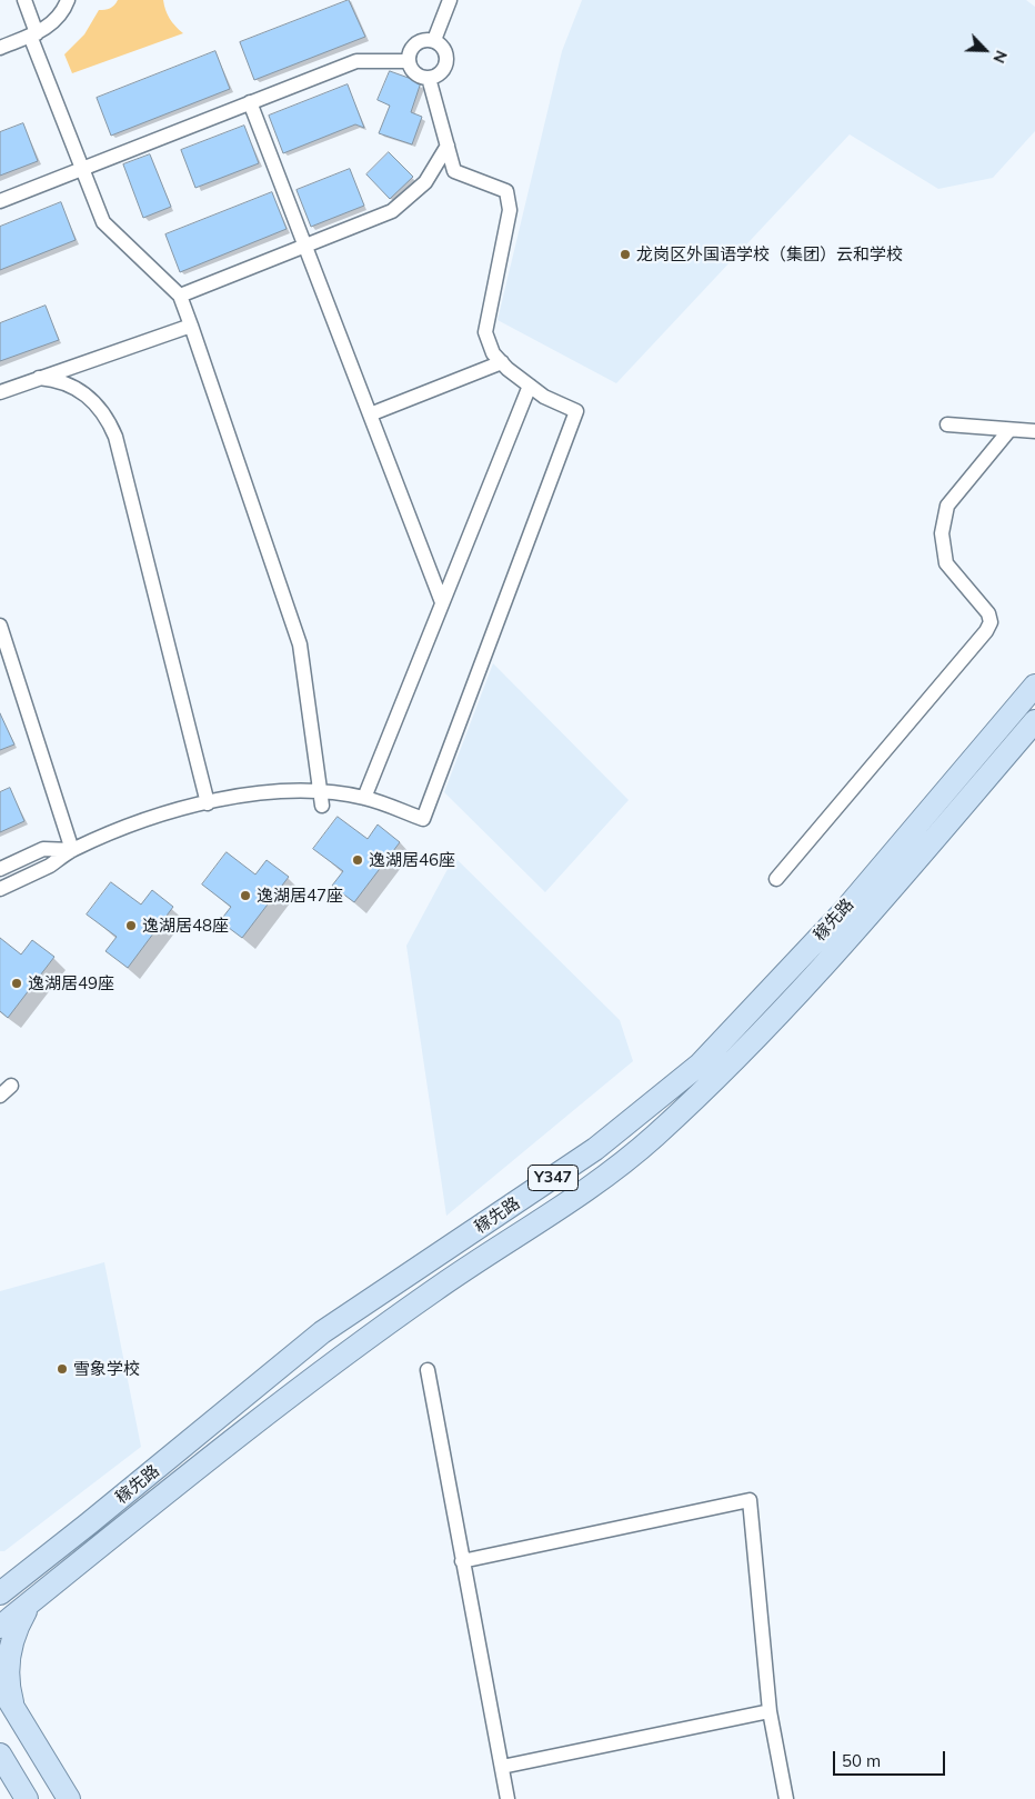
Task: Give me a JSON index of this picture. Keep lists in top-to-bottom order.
{
  "streets": {
    "main road": ["稼先路", "Y347"]
  },
  "places": [
    "龙岗区外国语学校（集团）云和学校",
    "逸湖居46座",
    "逸湖居47座",
    "逸湖居48座",
    "逸湖居49座",
    "雪象学校"
  ],
  "scale_bar": "50 m",
  "north": "bottom right"
}
